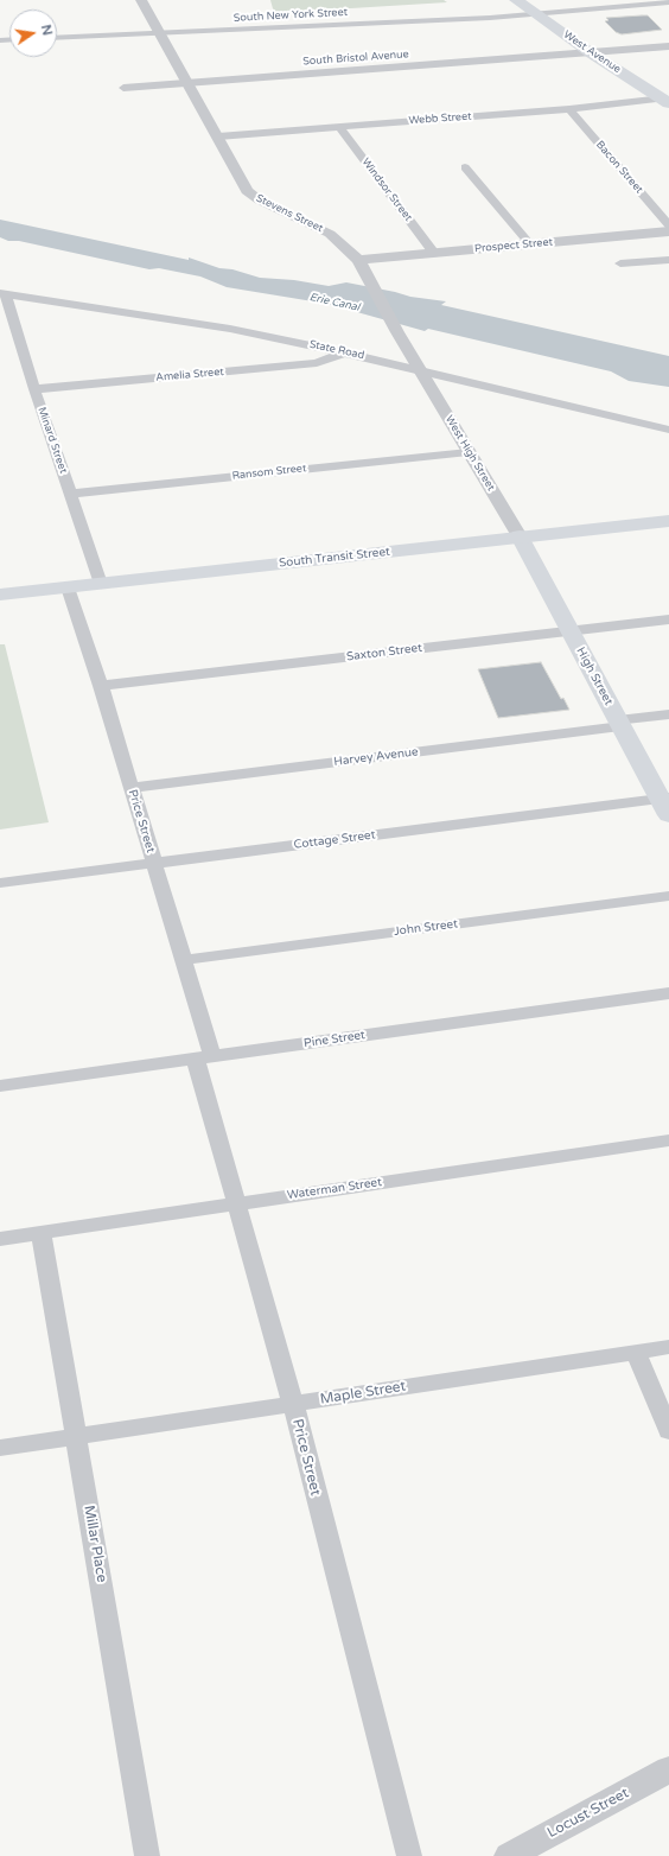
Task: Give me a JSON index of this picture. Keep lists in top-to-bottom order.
{
  "streets": {
    "highway": ["West Avenue", "South Transit Street"],
    "main road": ["High Street"],
    "street": [
      "South New York Street",
      "South Bristol Avenue",
      "Webb Street",
      "Bacon Street",
      "Windsor Street",
      "Stevens Street",
      "Prospect Street",
      "State Road",
      "Amelia Street",
      "Minard Street",
      "West High Street",
      "Ransom Street",
      "Saxton Street",
      "Harvey Avenue",
      "Price Street",
      "Cottage Street",
      "John Street",
      "Pine Street",
      "Waterman Street",
      "Maple Street",
      "Millar Place",
      "Locust Street"
    ]
  },
  "crossings": [
    ["South New York Street", "West Avenue"],
    ["South New York Street", "Stevens Street"],
    ["West Avenue", "South Bristol Avenue"],
    ["West Avenue", "Webb Street"],
    ["South Bristol Avenue", "Stevens Street"],
    ["Webb Street", "Bacon Street"],
    ["Webb Street", "Windsor Street"],
    ["Webb Street", "Stevens Street"],
    ["Windsor Street", "Prospect Street"],
    ["Stevens Street", "Prospect Street"],
    ["Stevens Street", "State Road"],
    ["Stevens Street", "West High Street"],
    ["State Road", "Amelia Street"],
    ["State Road", "Minard Street"],
    ["State Road", "West High Street"],
    ["Amelia Street", "Minard Street"],
    ["Minard Street", "Ransom Street"],
    ["Minard Street", "South Transit Street"],
    ["West High Street", "Ransom Street"],
    ["West High Street", "South Transit Street"],
    ["West High Street", "High Street"],
    ["South Transit Street", "High Street"],
    ["South Transit Street", "Price Street"],
    ["Saxton Street", "High Street"],
    ["Saxton Street", "Price Street"],
    ["High Street", "Harvey Avenue"],
    ["High Street", "Cottage Street"],
    ["Harvey Avenue", "Price Street"],
    ["Price Street", "Cottage Street"],
    ["Price Street", "John Street"],
    ["Price Street", "Pine Street"],
    ["Price Street", "Waterman Street"],
    ["Price Street", "Maple Street"],
    ["Waterman Street", "Millar Place"],
    ["Maple Street", "Millar Place"]
  ],
  "water": ["Erie Canal"],
  "north": "right"
}
